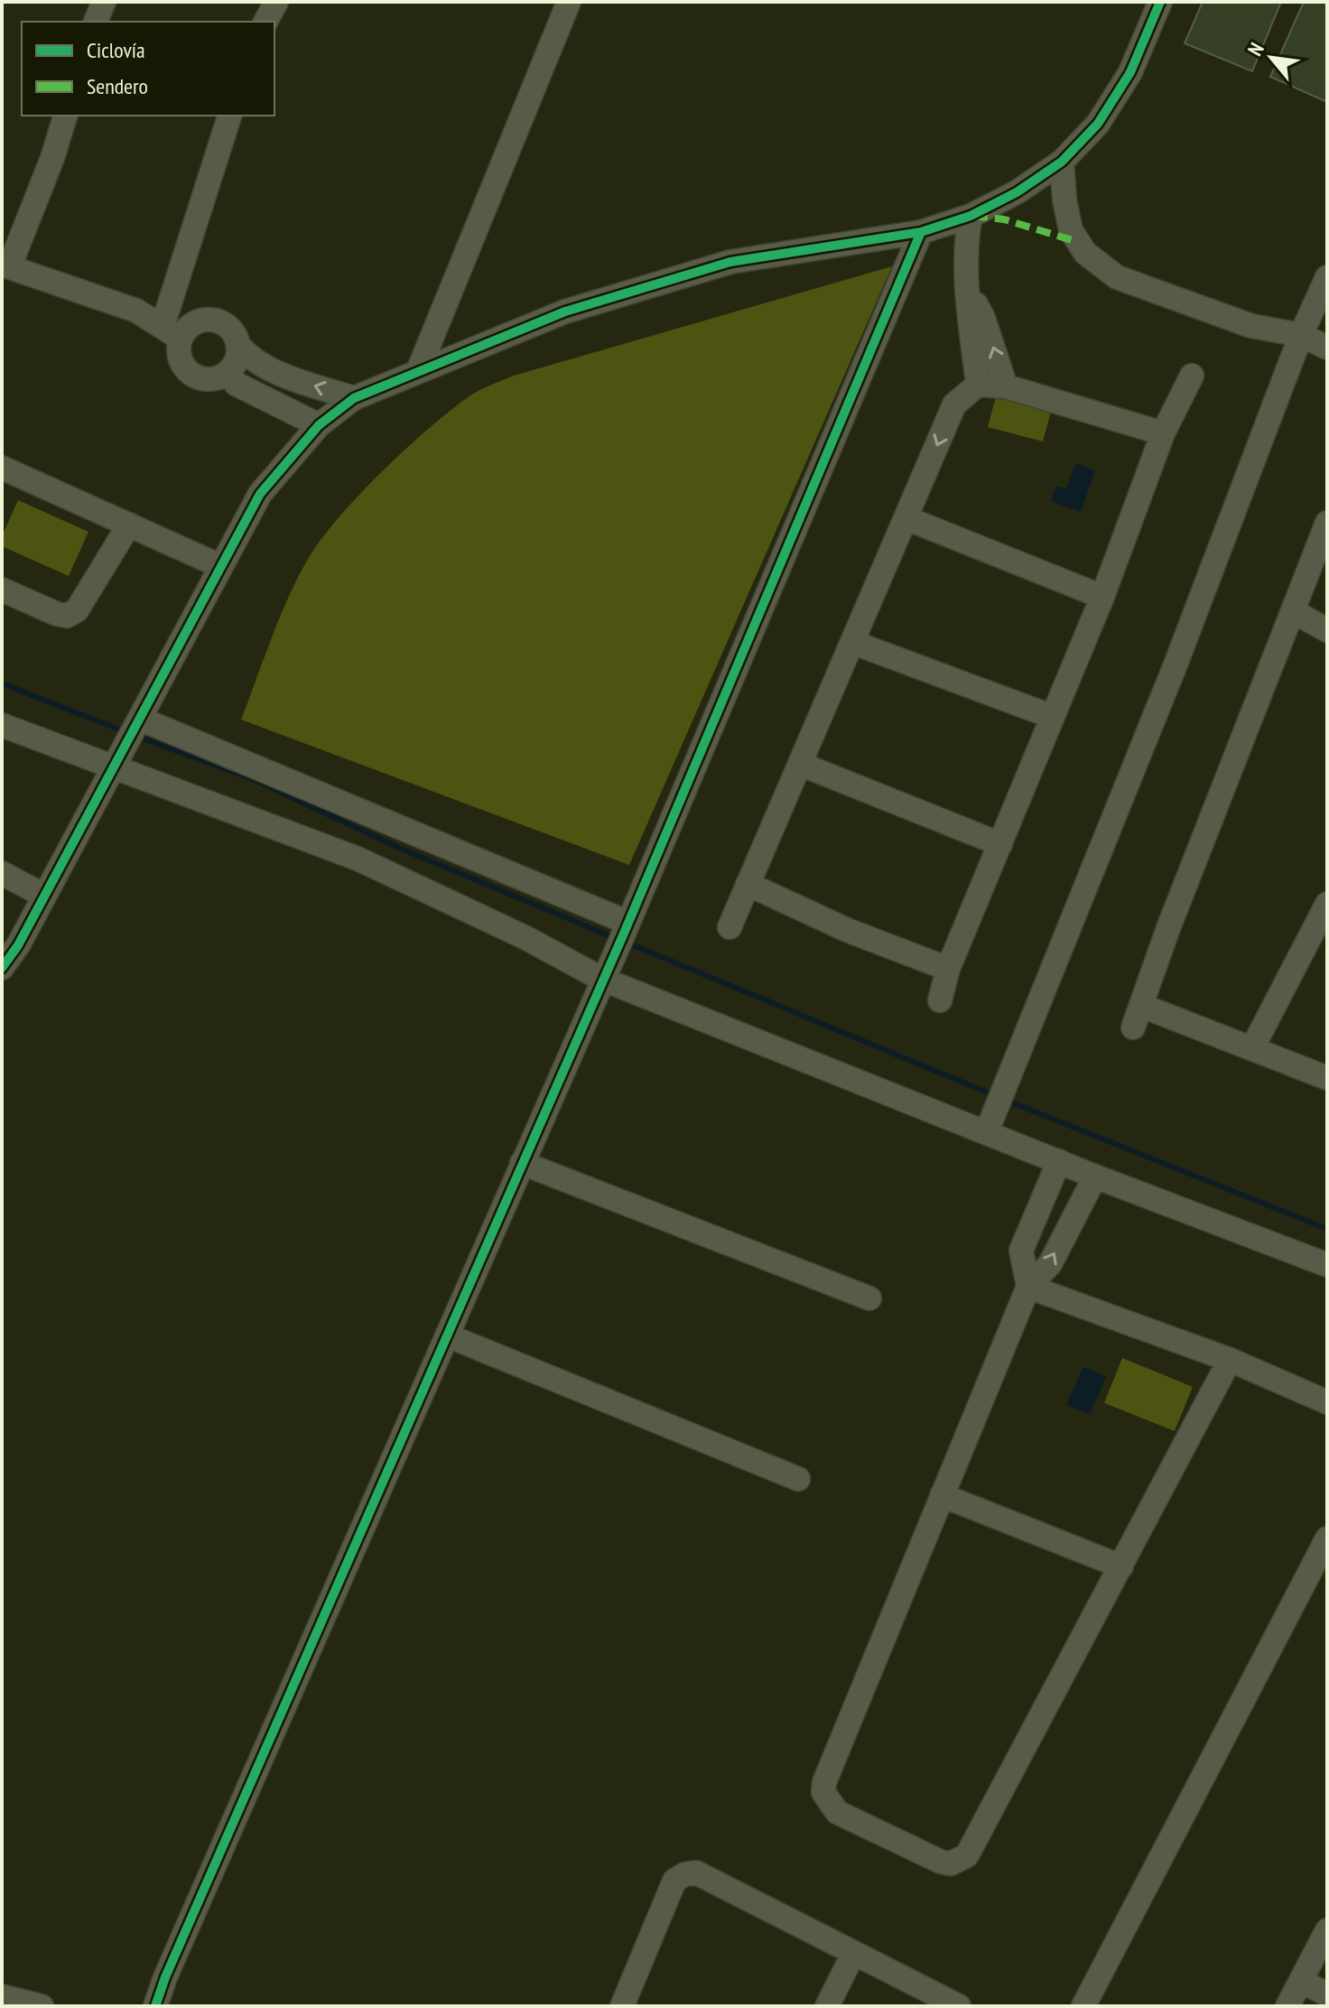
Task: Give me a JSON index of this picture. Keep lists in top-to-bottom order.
{
  "legend": ["Ciclovía", "Sendero"],
  "north": "top left"
}
